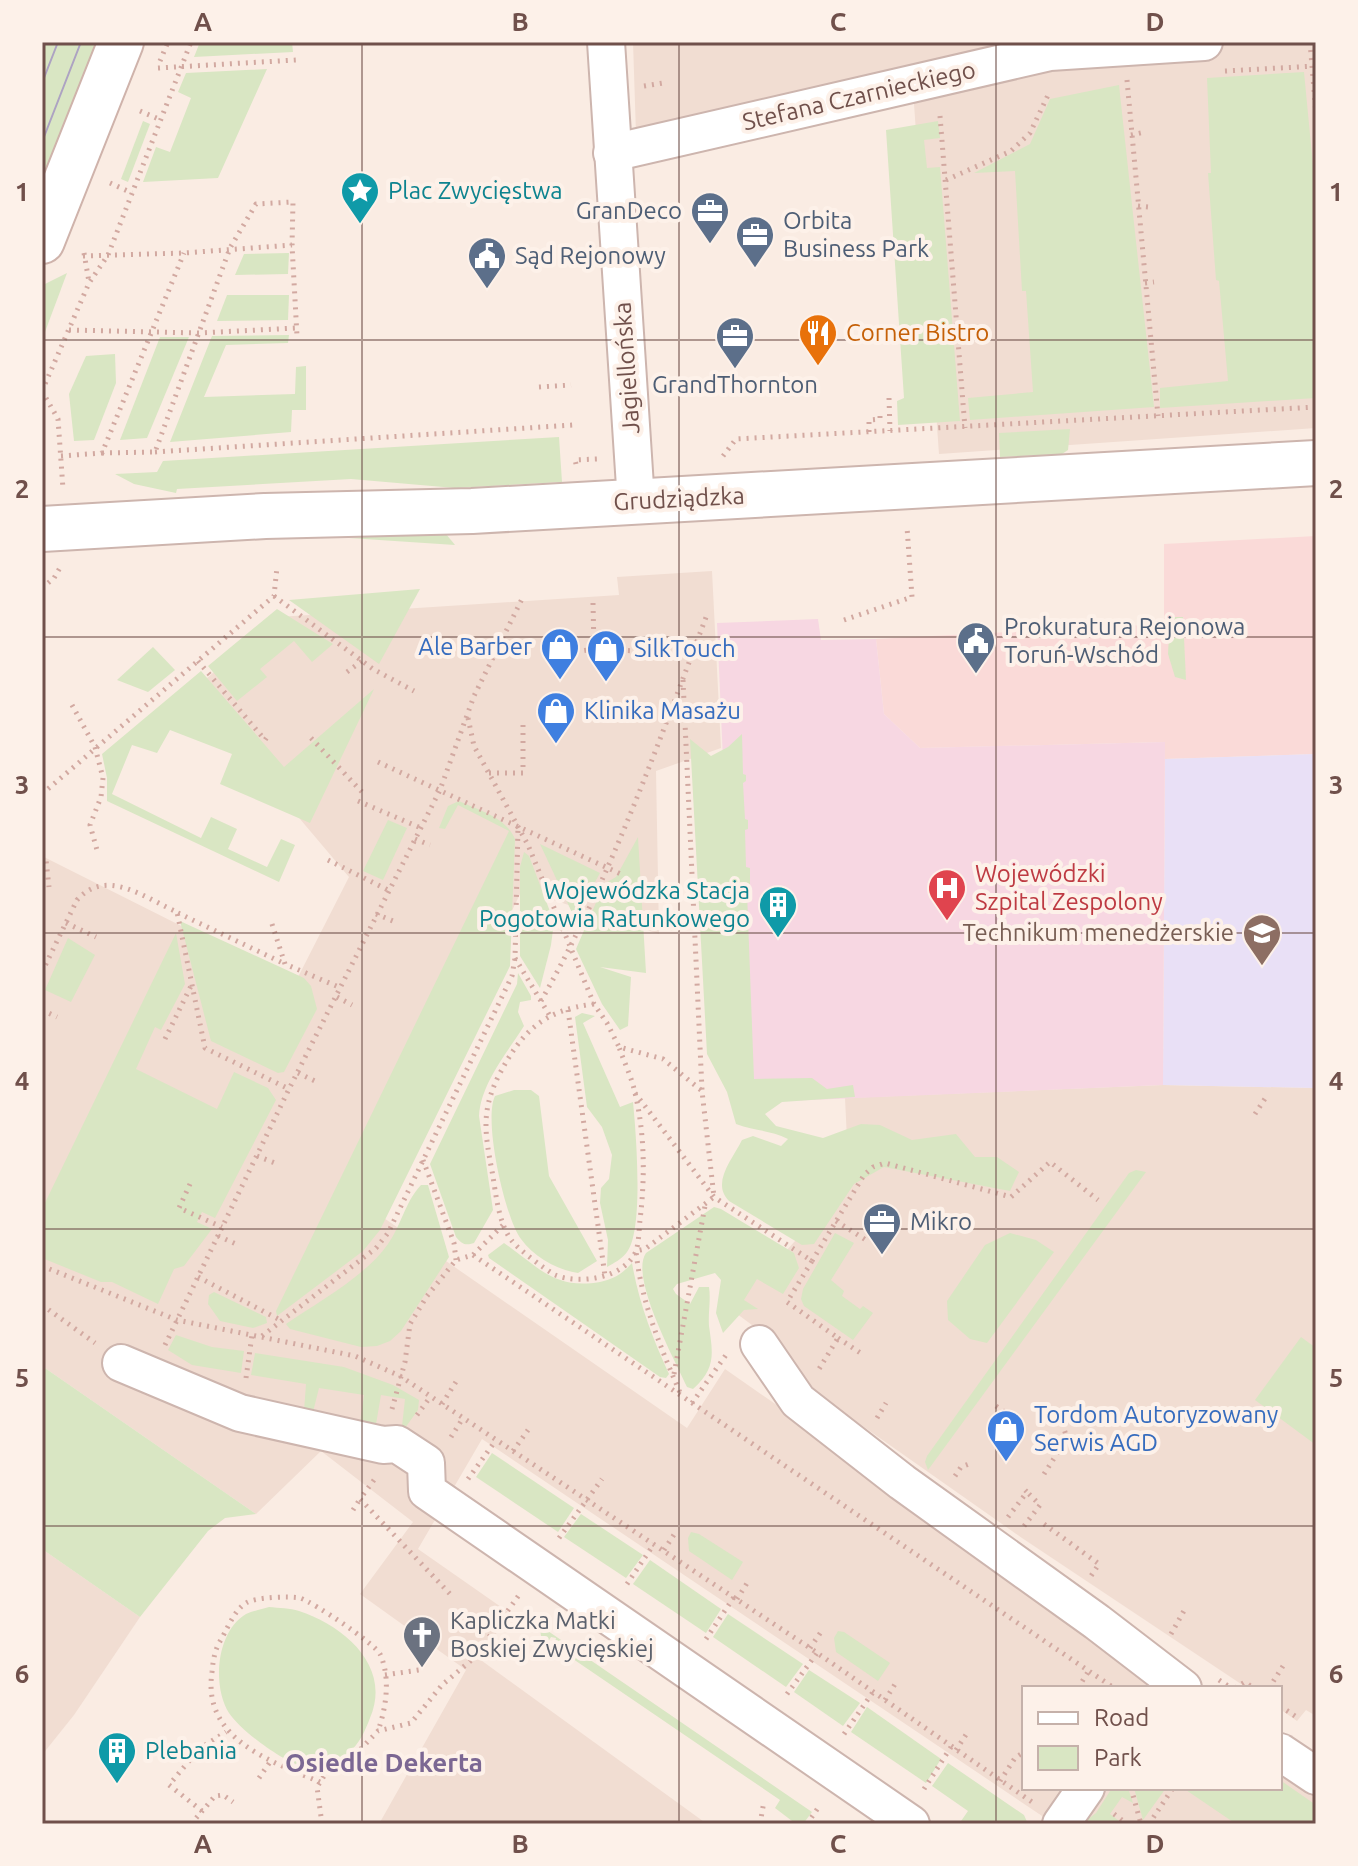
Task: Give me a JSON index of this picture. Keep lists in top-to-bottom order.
{
  "streets": {
    "street": ["Stefana Czarnieckiego", "Jagiellońska", "Grudziądzka"]
  },
  "crossings": [
    ["Stefana Czarnieckiego", "Jagiellońska"],
    ["Jagiellońska", "Grudziądzka"]
  ],
  "districts": ["Osiedle Dekerta"],
  "places": {
    "place": ["Plac Zwycięstwa"],
    "office": [
      "GranDeco",
      "Orbita Business Park",
      "GrandThornton",
      "Mikro"
    ],
    "public building": ["Sąd Rejonowy", "Prokuratura Rejonowa Toruń-Wschód"],
    "restaurant": ["Corner Bistro"],
    "shop": [
      "Ale Barber",
      "SilkTouch",
      "Klinika Masażu",
      "Tordom Autoryzowany Serwis AGD"
    ],
    "hospital": ["Wojewódzki Szpital Zespolony"],
    "building": ["Wojewódzka Stacja Pogotowia Ratunkowego", "Plebania"],
    "school or university": ["Technikum menedżerskie"],
    "church": ["Kapliczka Matki Boskiej Zwycięskiej"]
  },
  "legend": ["Road", "Park"],
  "grid": {
    "columns": [
      "A",
      "B",
      "C",
      "D"
    ],
    "rows": [
      "1",
      "2",
      "3",
      "4",
      "5",
      "6"
    ]
  }
}
